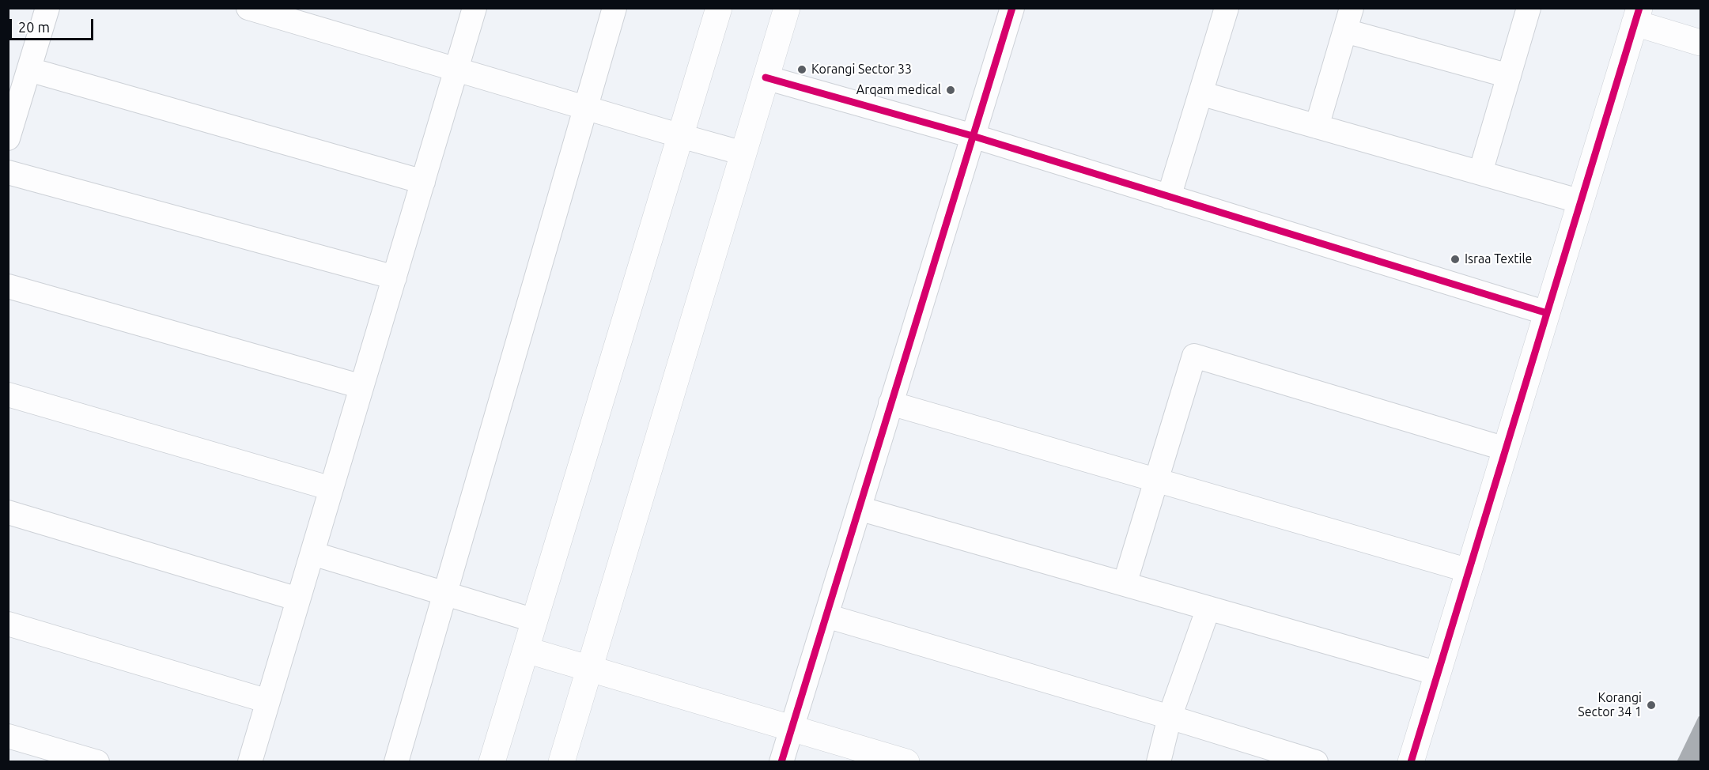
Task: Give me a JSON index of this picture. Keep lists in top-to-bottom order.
{
  "places": [
    "Korangi Sector 33",
    "Arqam medical",
    "Israa Textile",
    "Korangi Sector 34 1"
  ],
  "scale_bar": "20 m"
}
